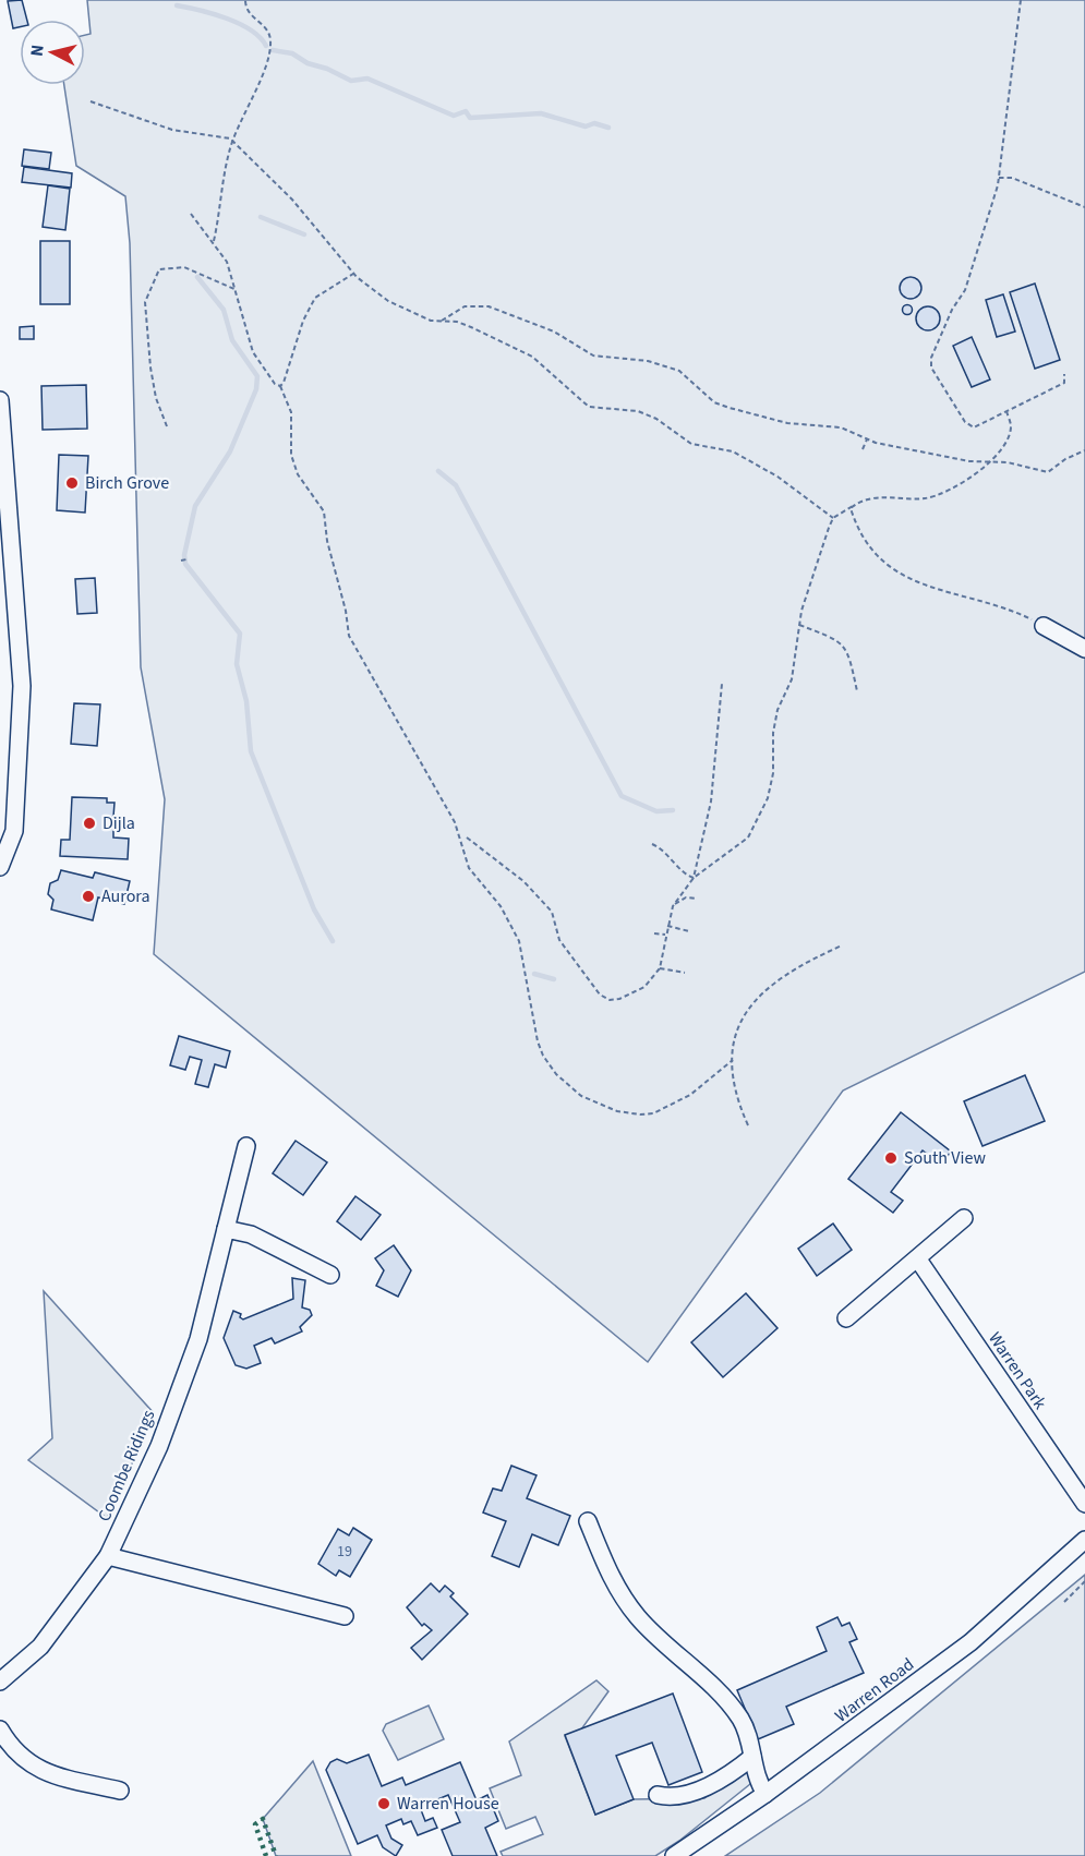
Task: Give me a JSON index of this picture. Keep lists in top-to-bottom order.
{
  "streets": {
    "street": ["Warren Park", "Coombe Ridings", "Warren Road"]
  },
  "places": [
    "Birch Grove",
    "Dijla",
    "Aurora",
    "South View",
    "Warren House"
  ],
  "house_numbers": ["19"],
  "north": "left"
}
